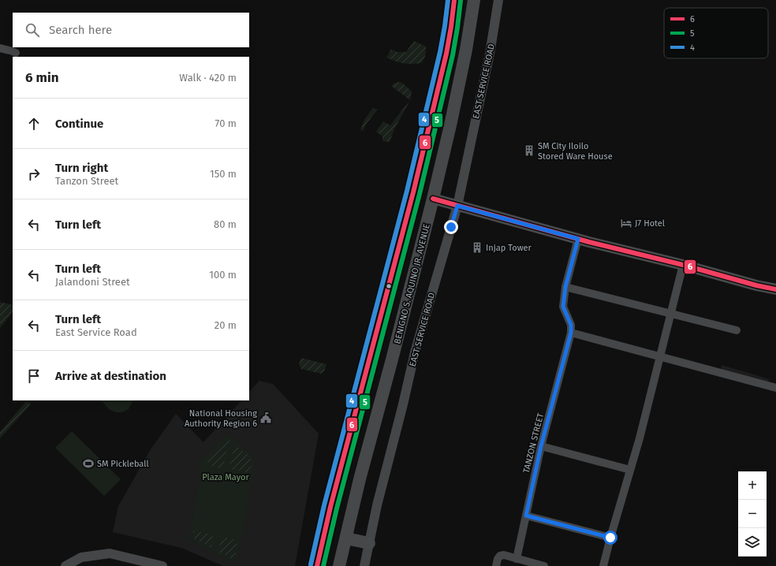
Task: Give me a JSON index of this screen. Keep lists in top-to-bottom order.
{
  "streets": {
    "highway": ["BENIGNO S. AQUINO JR. AVENUE"],
    "street": ["EAST SERVICE ROAD", "TANZON STREET"]
  },
  "parks": ["Plaza Mayor"],
  "places": {
    "building": ["SM City Iloilo Stored Ware House", "Injap Tower"],
    "hotel": ["J7 Hotel"],
    "public building": ["National Housing Authority Region 6"],
    "sports": ["SM Pickleball"]
  },
  "lines": ["transit line 6", "transit line 4", "transit line 5"],
  "legend": ["6", "5", "4"],
  "page": {
    "search": "Search here",
    "heading": ["6 min", "Walk · 420 m"],
    "list": [
      ["Continue", "70 m"],
      ["Turn right", "Tanzon Street", "150 m"],
      ["Turn left", "80 m"],
      ["Turn left", "Jalandoni Street", "100 m"],
      ["Turn left", "East Service Road", "20 m"],
      "Arrive at destination"
    ],
    "map_buttons": ["+", "−"]
  }
}
